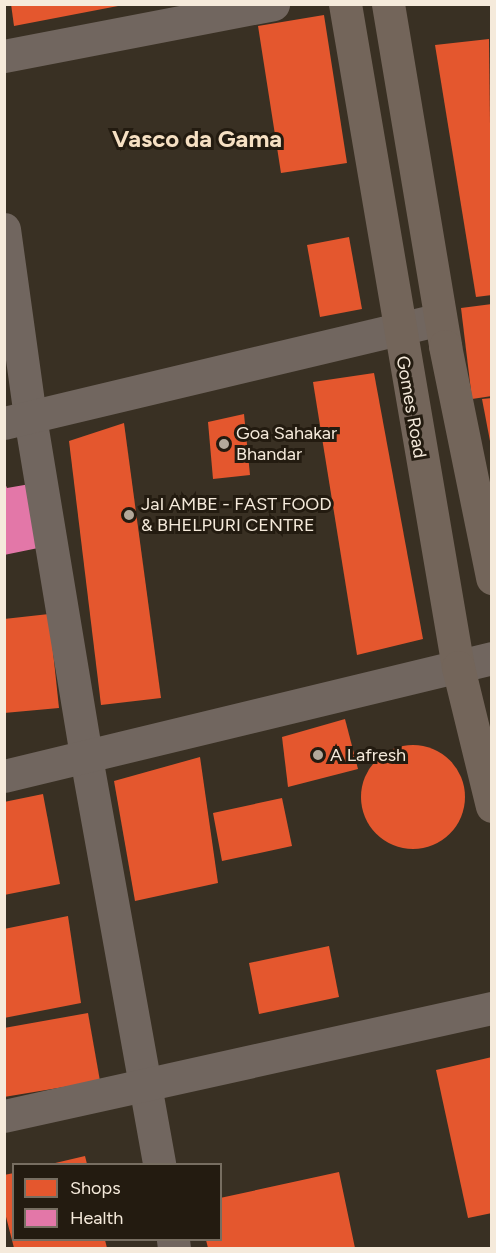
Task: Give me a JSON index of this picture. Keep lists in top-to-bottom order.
{
  "streets": {
    "main road": ["Gomes Road"]
  },
  "districts": ["Vasco da Gama"],
  "places": ["Goa Sahakar Bhandar", "JaI AMBE - FAST FOOD & BHELPURI CENTRE", "A Lafresh"],
  "legend": ["Shops", "Health"]
}
